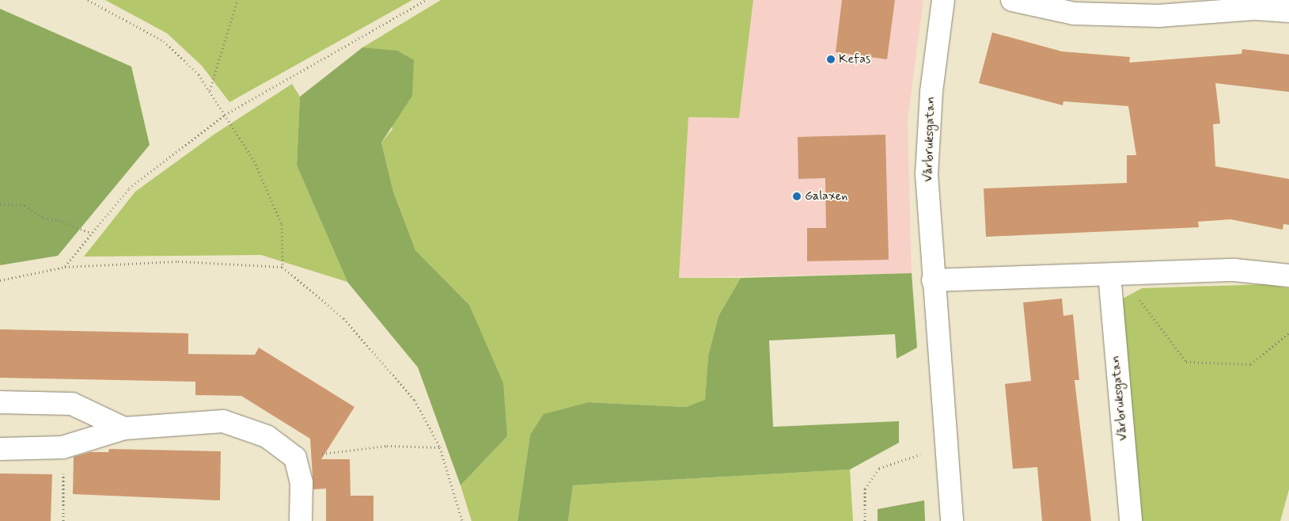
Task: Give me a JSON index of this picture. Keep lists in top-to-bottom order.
{
  "streets": {
    "street": ["Vårbruksgatan"]
  },
  "places": ["Kefas", "Galaxen"]
}
